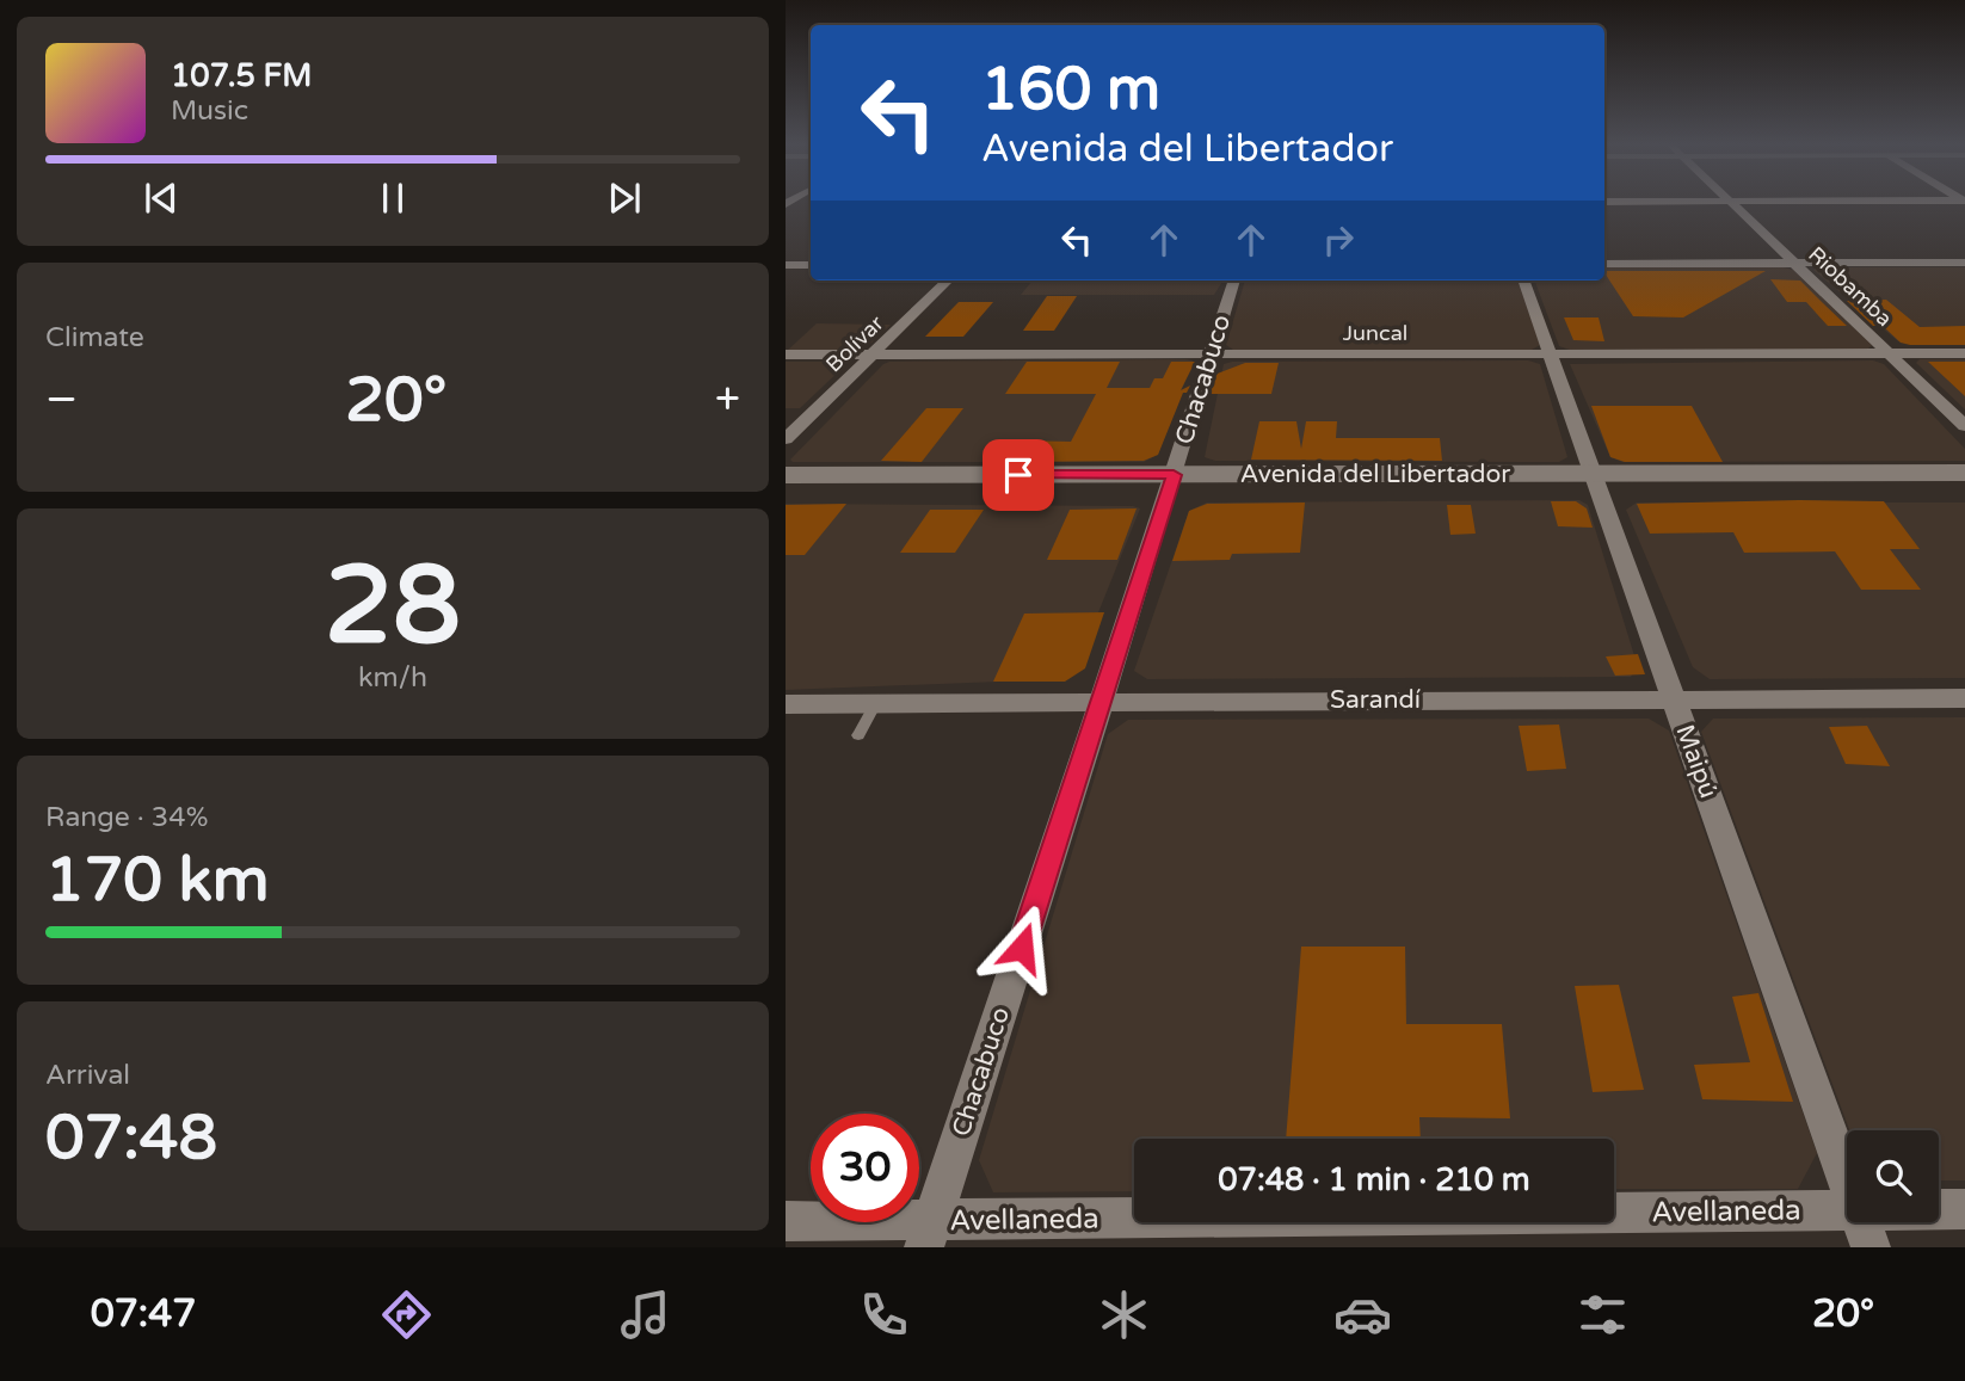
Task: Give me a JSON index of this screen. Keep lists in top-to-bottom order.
{
  "streets": {
    "main road": ["Avenida del Libertador"],
    "street": [
      "Riobamba",
      "Juncal",
      "Bolívar",
      "Chacabuco",
      "Sarandí",
      "Maipú",
      "Avellaneda"
    ]
  },
  "crossings": [
    ["Riobamba", "Juncal"],
    ["Juncal", "Bolívar"],
    ["Juncal", "Chacabuco"],
    ["Juncal", "Maipú"],
    ["Chacabuco", "Avenida del Libertador"],
    ["Chacabuco", "Sarandí"],
    ["Chacabuco", "Avellaneda"],
    ["Avenida del Libertador", "Maipú"],
    ["Sarandí", "Maipú"],
    ["Maipú", "Avellaneda"]
  ],
  "page": {
    "turn": ["160 m", "Avenida del Libertador"],
    "song": ["107.5 FM", "Music"],
    "tile": [
      "Climate",
      ["28", "km/h"],
      ["Range · 34%", "170 km"],
      ["Arrival", "07:48"]
    ],
    "heat": ["−", "20°", "+"],
    "limit": "30",
    "trip": "07:48 · 1 min · 210 m",
    "tabs": ["07:47", "20°"]
  }
}
